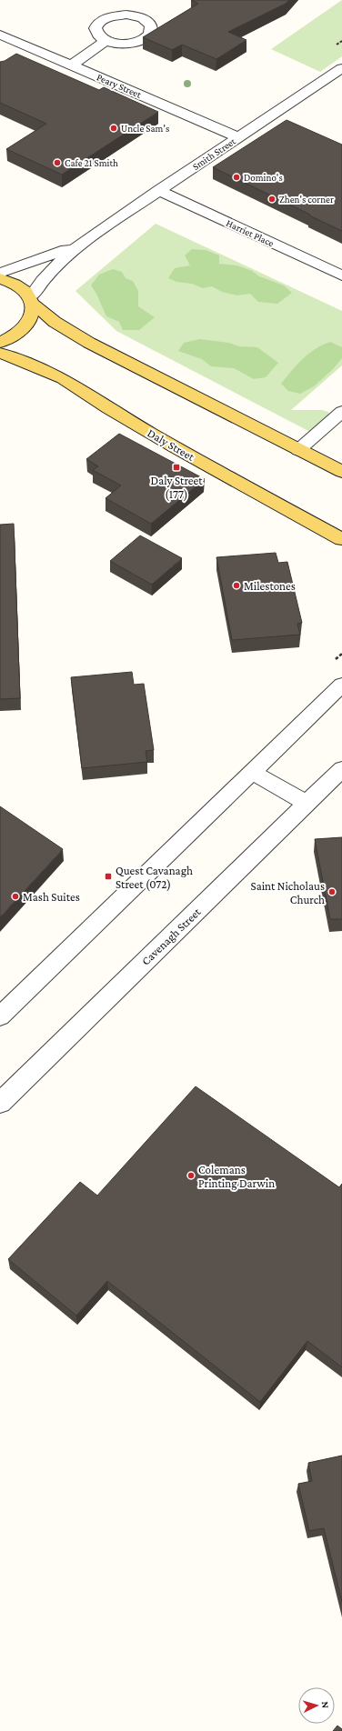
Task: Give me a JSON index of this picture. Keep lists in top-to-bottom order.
{
  "streets": {
    "main road": ["Daly Street"],
    "street": [
      "Peary Street",
      "Smith Street",
      "Harriet Place",
      "Cavenagh Street"
    ]
  },
  "crossings": [
    ["Peary Street", "Smith Street"],
    ["Smith Street", "Harriet Place"]
  ],
  "places": {
    "other": [
      "Uncle Sam's",
      "Cafe 21 Smith",
      "Domino's",
      "Zhen's corner",
      "Milestones",
      "Saint Nicholaus Church",
      "Mash Suites",
      "Colemans Printing Darwin"
    ],
    "transit": ["Daly Street (177)", "Quest Cavanagh Street (072)"]
  },
  "north": "right"
}
